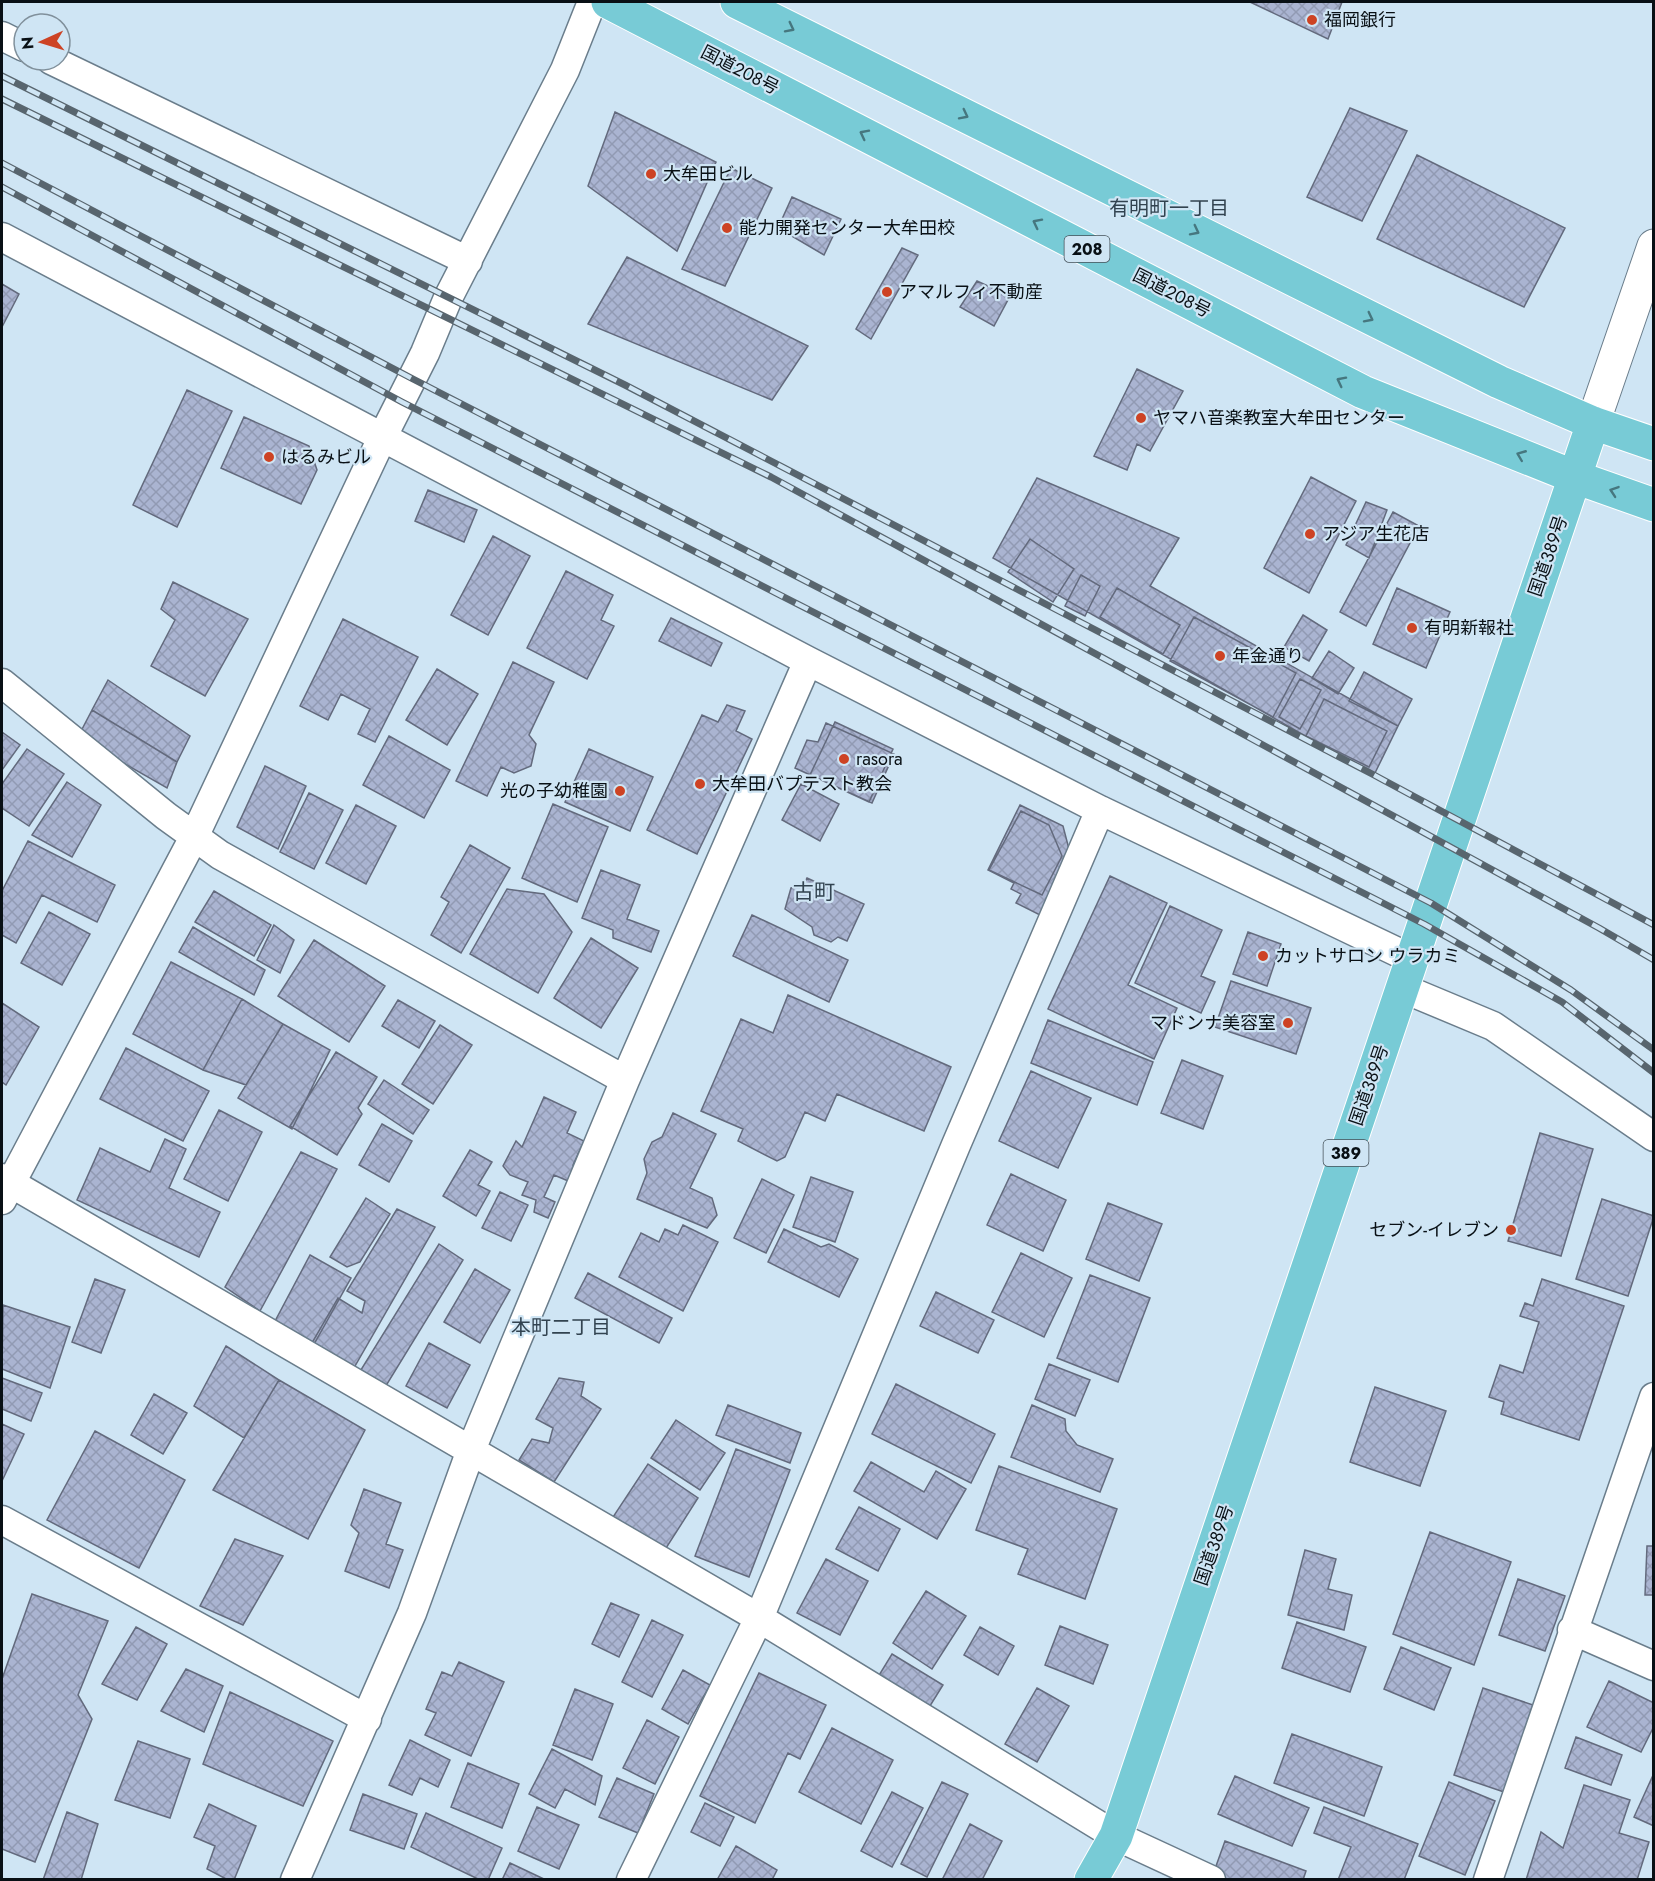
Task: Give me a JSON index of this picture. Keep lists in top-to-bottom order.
{
  "streets": {
    "highway": [
      "国道208号",
      "208",
      "国道389号",
      "389"
    ]
  },
  "crossings": [
    ["国道208号", "国道389号"]
  ],
  "districts": ["有明町一丁目", "古町", "本町二丁目"],
  "places": [
    "福岡銀行",
    "大牟田ビル",
    "能力開発センター大牟田校",
    "アマルフィ不動産",
    "ヤマハ音楽教室大牟田センター",
    "はるみビル",
    "アジア生花店",
    "有明新報社",
    "年金通り",
    "rasora",
    "大牟田バプテスト教会",
    "光の子幼稚園",
    "カットサロン ウラカミ",
    "マドンナ美容室",
    "セブン-イレブン"
  ],
  "north": "left"
}
